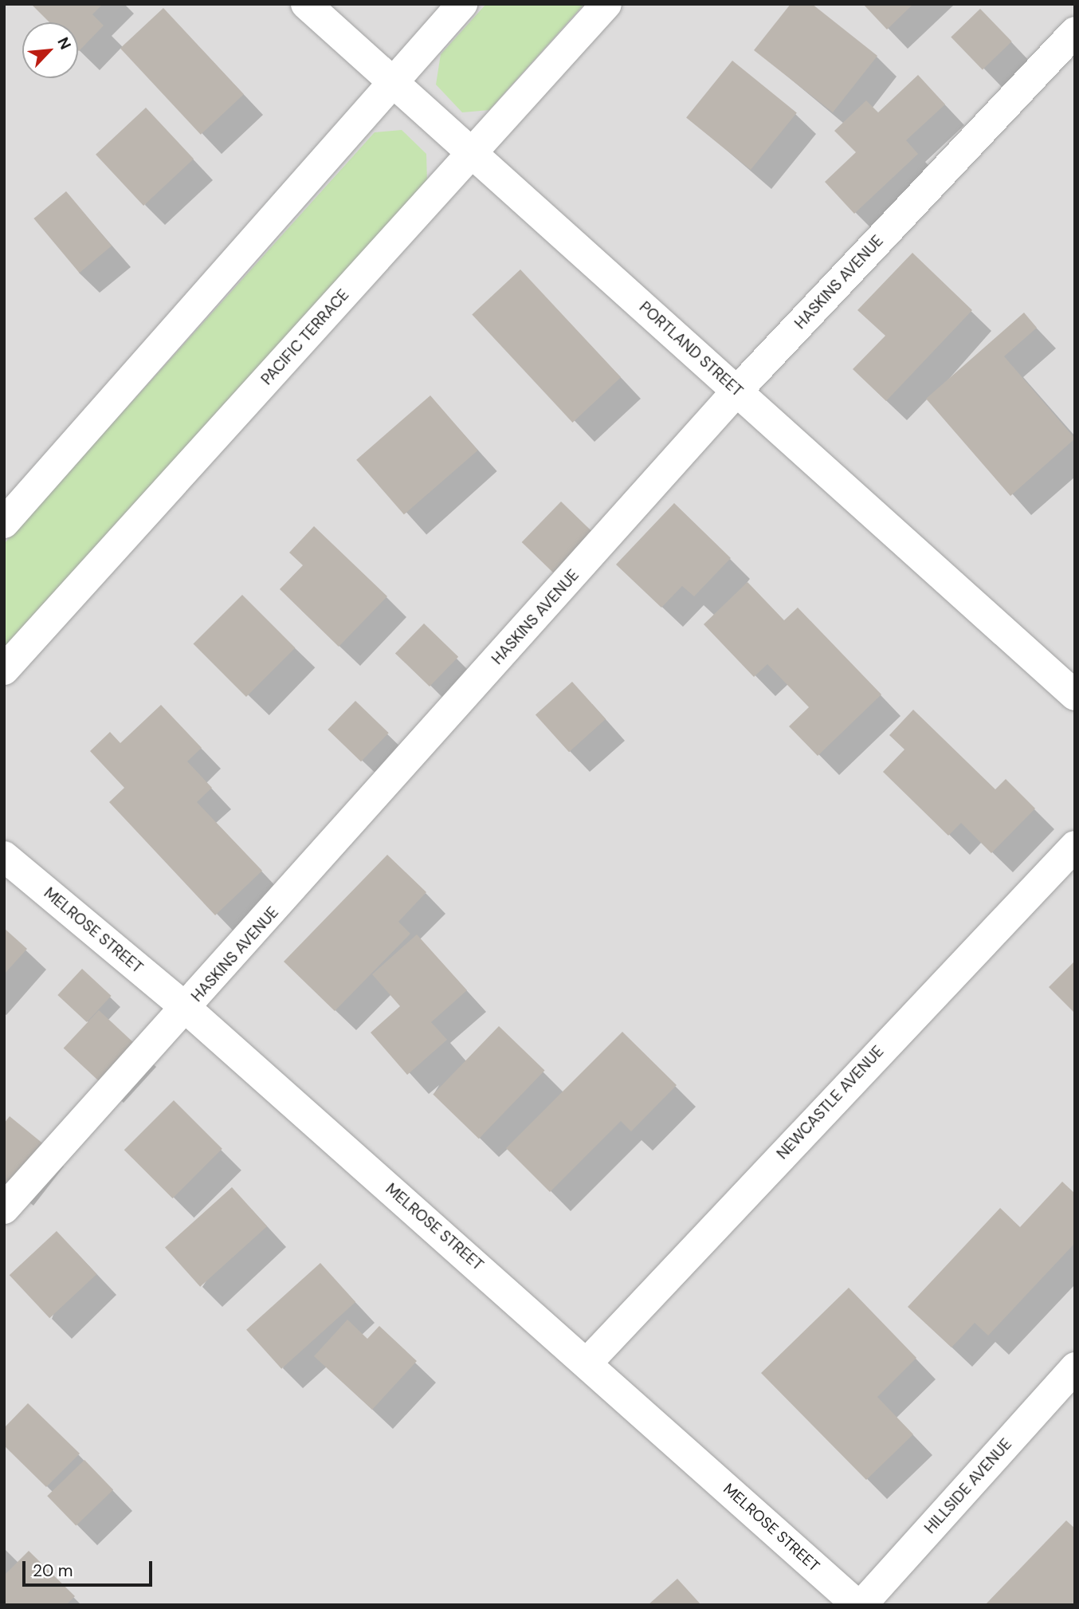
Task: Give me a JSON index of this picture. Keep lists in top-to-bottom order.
{
  "streets": {
    "street": [
      "HASKINS AVENUE",
      "PACIFIC TERRACE",
      "PORTLAND STREET",
      "MELROSE STREET",
      "NEWCASTLE AVENUE",
      "HILLSIDE AVENUE"
    ]
  },
  "crossings": [
    ["HASKINS AVENUE", "PORTLAND STREET"],
    ["HASKINS AVENUE", "MELROSE STREET"],
    ["PACIFIC TERRACE", "PORTLAND STREET"],
    ["MELROSE STREET", "NEWCASTLE AVENUE"],
    ["MELROSE STREET", "HILLSIDE AVENUE"]
  ],
  "scale_bar": "20 m",
  "north": "top right"
}
